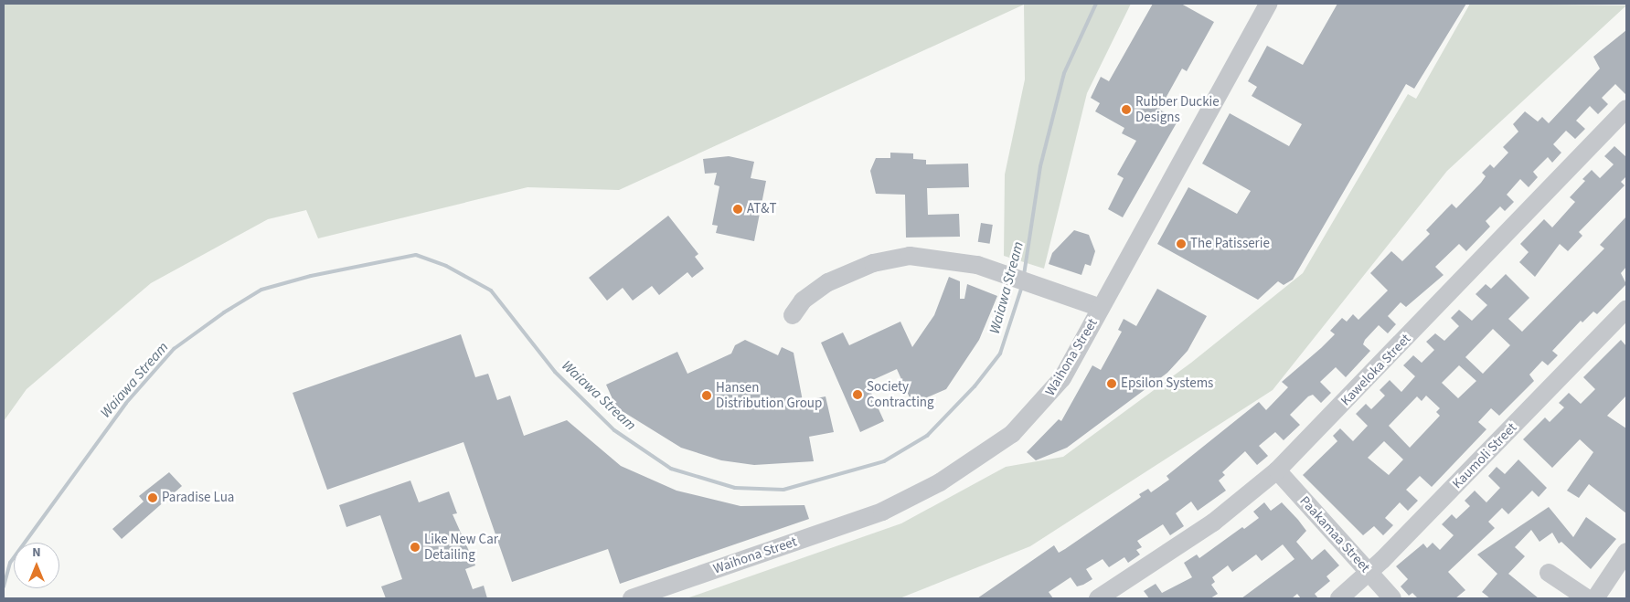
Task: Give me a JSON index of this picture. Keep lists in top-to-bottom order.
{
  "streets": {
    "street": [
      "Waihona Street",
      "Kaweloka Street",
      "Kaumoli Street",
      "Paakamaa Street"
    ]
  },
  "crossings": [
    ["Kaweloka Street", "Paakamaa Street"],
    ["Kaumoli Street", "Paakamaa Street"]
  ],
  "water": ["Waiawa Stream"],
  "places": [
    "Rubber Duckie Designs",
    "AT&T",
    "The Patisserie",
    "Epsilon Systems",
    "Society Contracting",
    "Hansen Distribution Group",
    "Paradise Lua",
    "Like New Car Detailing"
  ],
  "north": "top"
}
